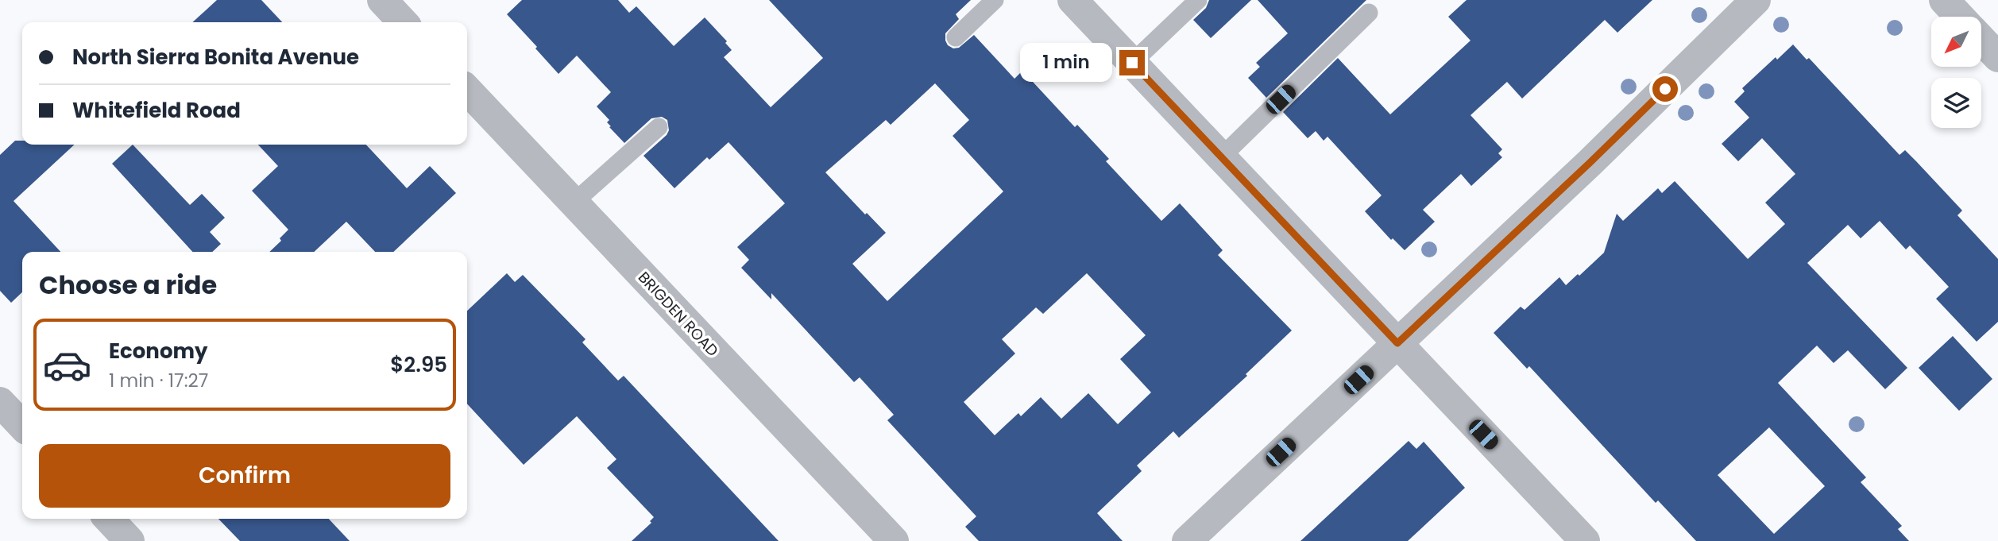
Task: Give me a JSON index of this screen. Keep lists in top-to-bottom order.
{
  "streets": {
    "street": ["BRIGDEN ROAD"]
  },
  "north": "bottom left",
  "page": {
    "banner": ["North Sierra Bonita Avenue", "Whitefield Road"],
    "bubble": "1 min",
    "heading": "Choose a ride",
    "list": [
      {
        "name": "Economy",
        "note": "1 min · 17:27",
        "value": "$2.95"
      }
    ],
    "buttons": "Confirm"
  }
}
